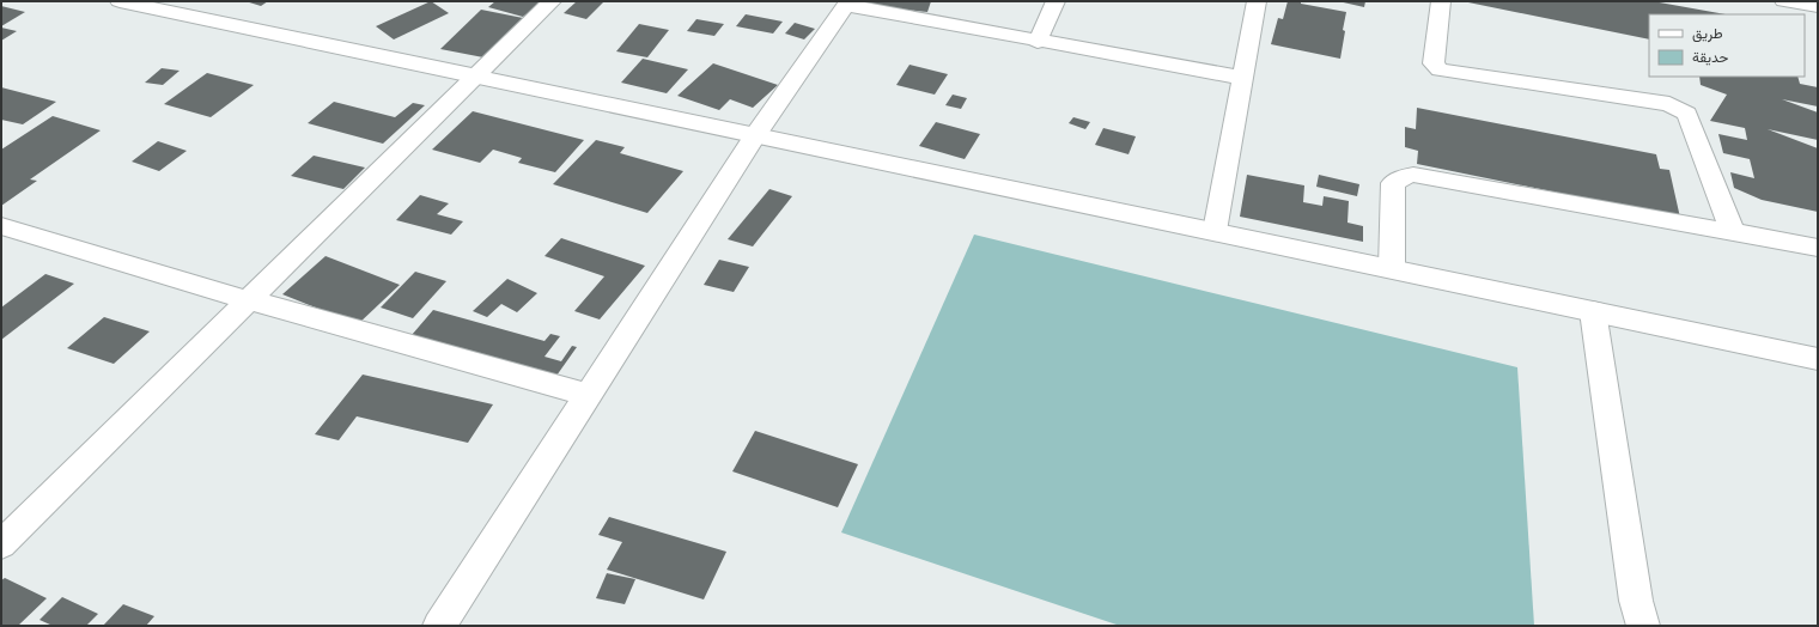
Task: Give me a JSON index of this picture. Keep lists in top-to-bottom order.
{
  "legend": ["طريق", "حديقة"]
}
